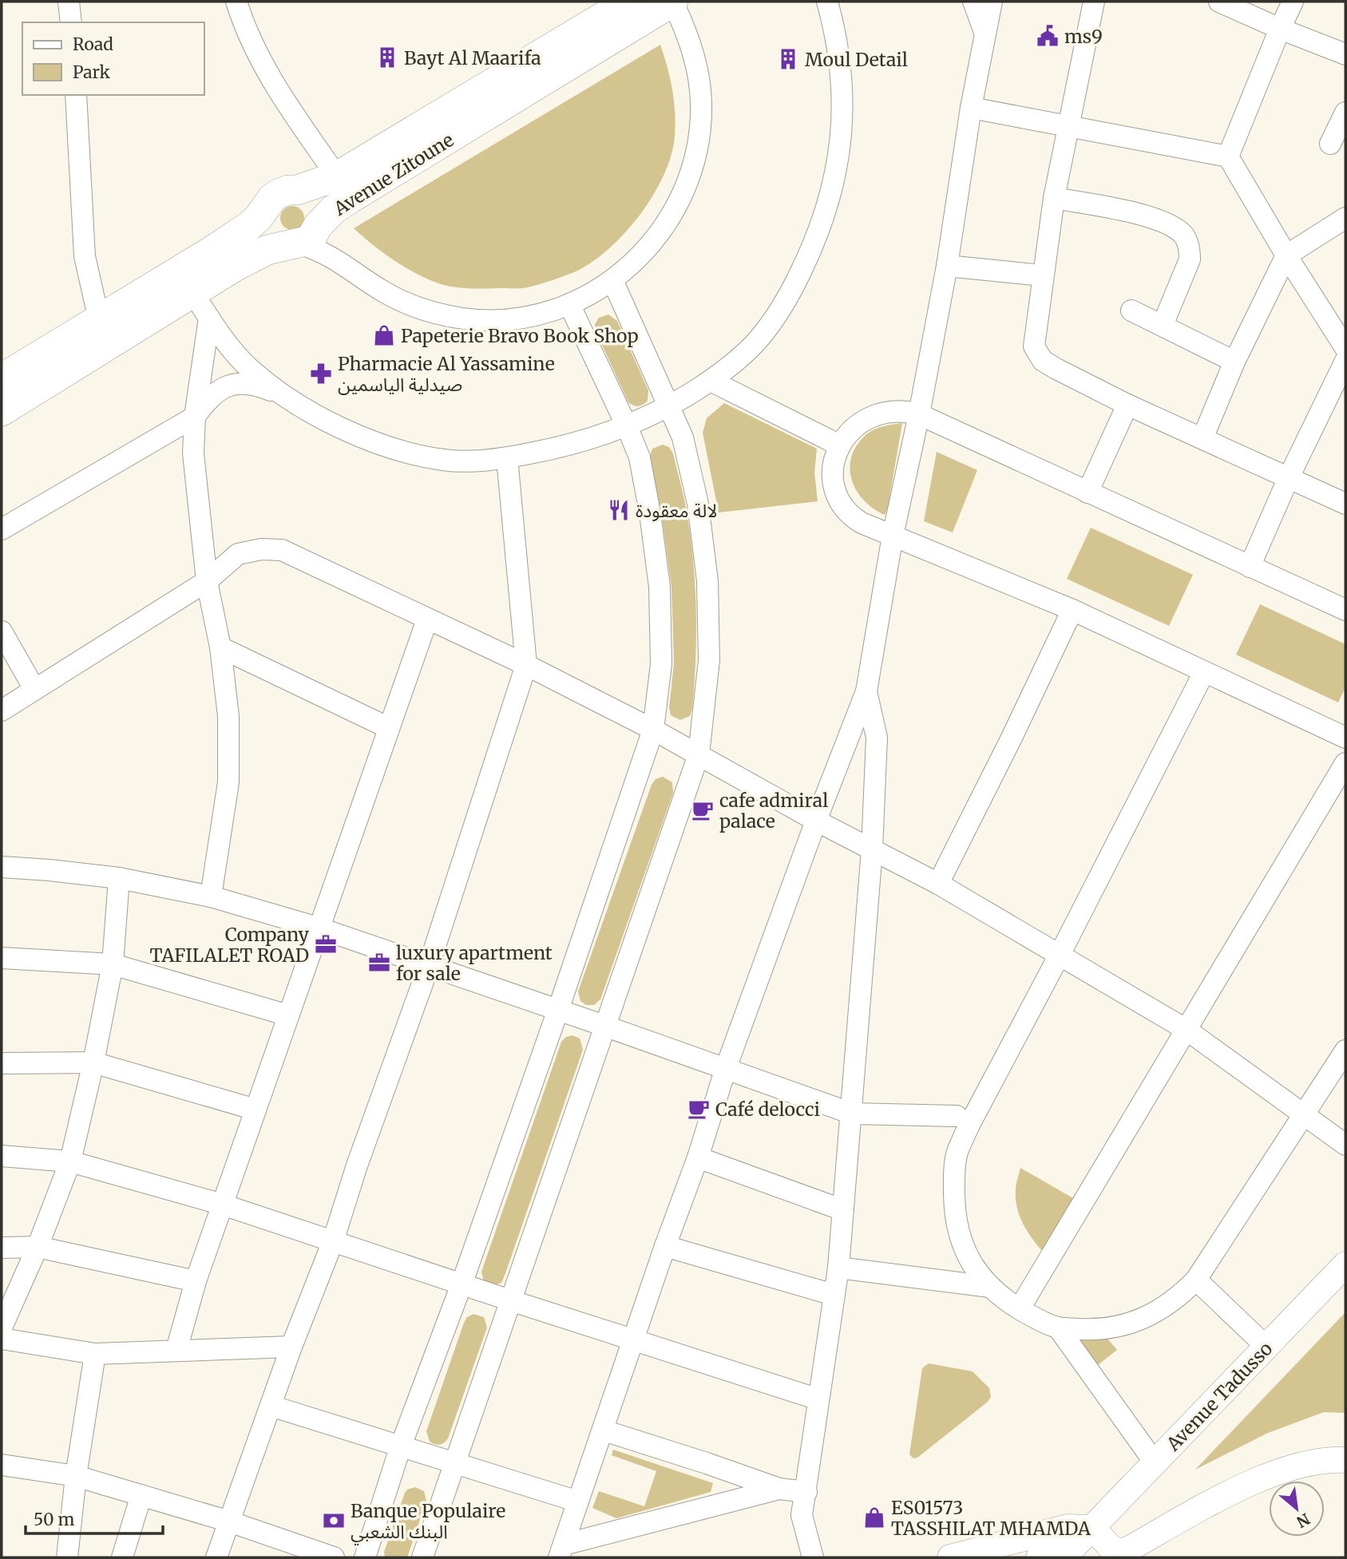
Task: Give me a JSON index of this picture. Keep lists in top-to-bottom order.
{
  "streets": {
    "main road": ["Avenue Zitoune"],
    "street": ["Avenue Tadusso"]
  },
  "places": {
    "public building": ["ms9"],
    "building": ["Bayt Al Maarifa", "Moul Detail"],
    "shop": ["Papeterie Bravo Book Shop", "ES01573 TASSHILAT MHAMDA"],
    "pharmacy": ["Pharmacie Al Yassamine صيدلية الياسمين"],
    "restaurant": ["لالة معقودة"],
    "cafe": ["cafe admiral palace", "Café delocci"],
    "office": ["Company TAFILALET ROAD", "luxury apartment for sale"],
    "bank": ["Banque Populaire البنك الشعبي"]
  },
  "legend": ["Road", "Park"],
  "scale_bar": "50 m",
  "north": "bottom right"
}
